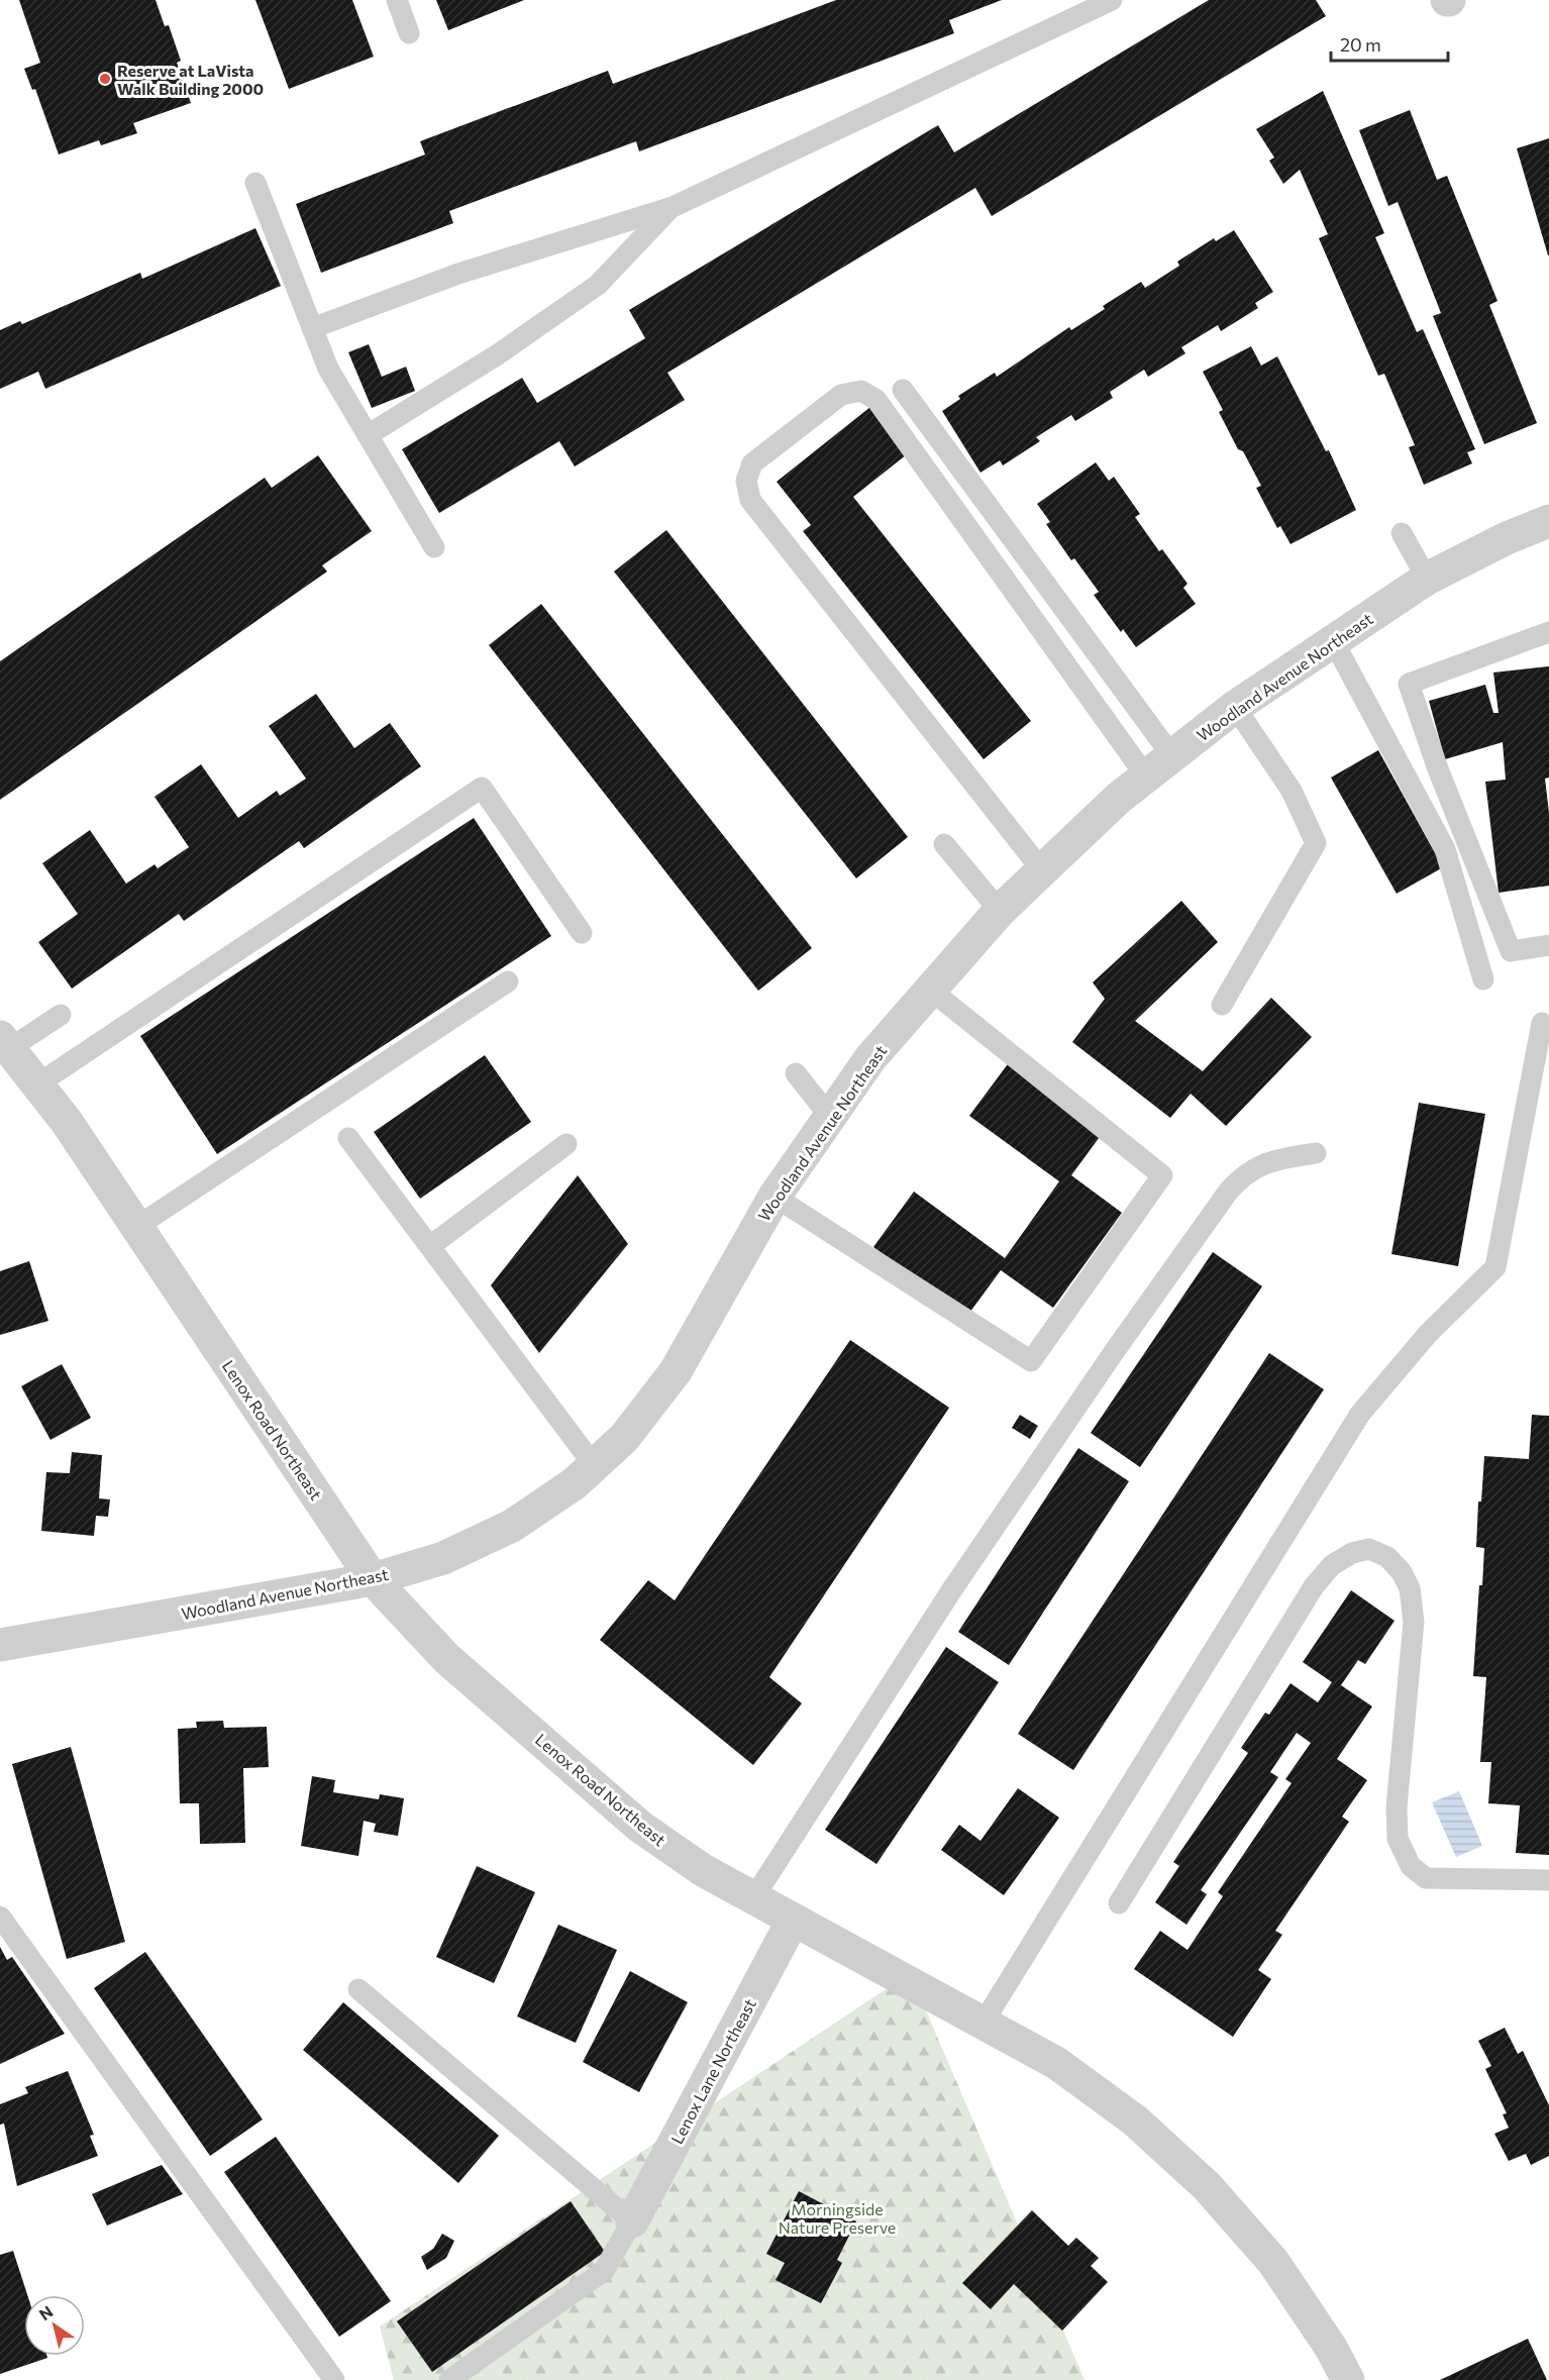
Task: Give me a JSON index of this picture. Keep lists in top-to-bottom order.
{
  "streets": {
    "street": ["Woodland Avenue Northeast", "Lenox Road Northeast", "Lenox Lane Northeast"]
  },
  "crossings": [
    ["Woodland Avenue Northeast", "Lenox Road Northeast"],
    ["Lenox Road Northeast", "Lenox Lane Northeast"]
  ],
  "parks": ["Morningside Nature Preserve"],
  "places": ["Reserve at LaVista Walk Building 2000"],
  "scale_bar": "20 m",
  "north": "top left"
}
